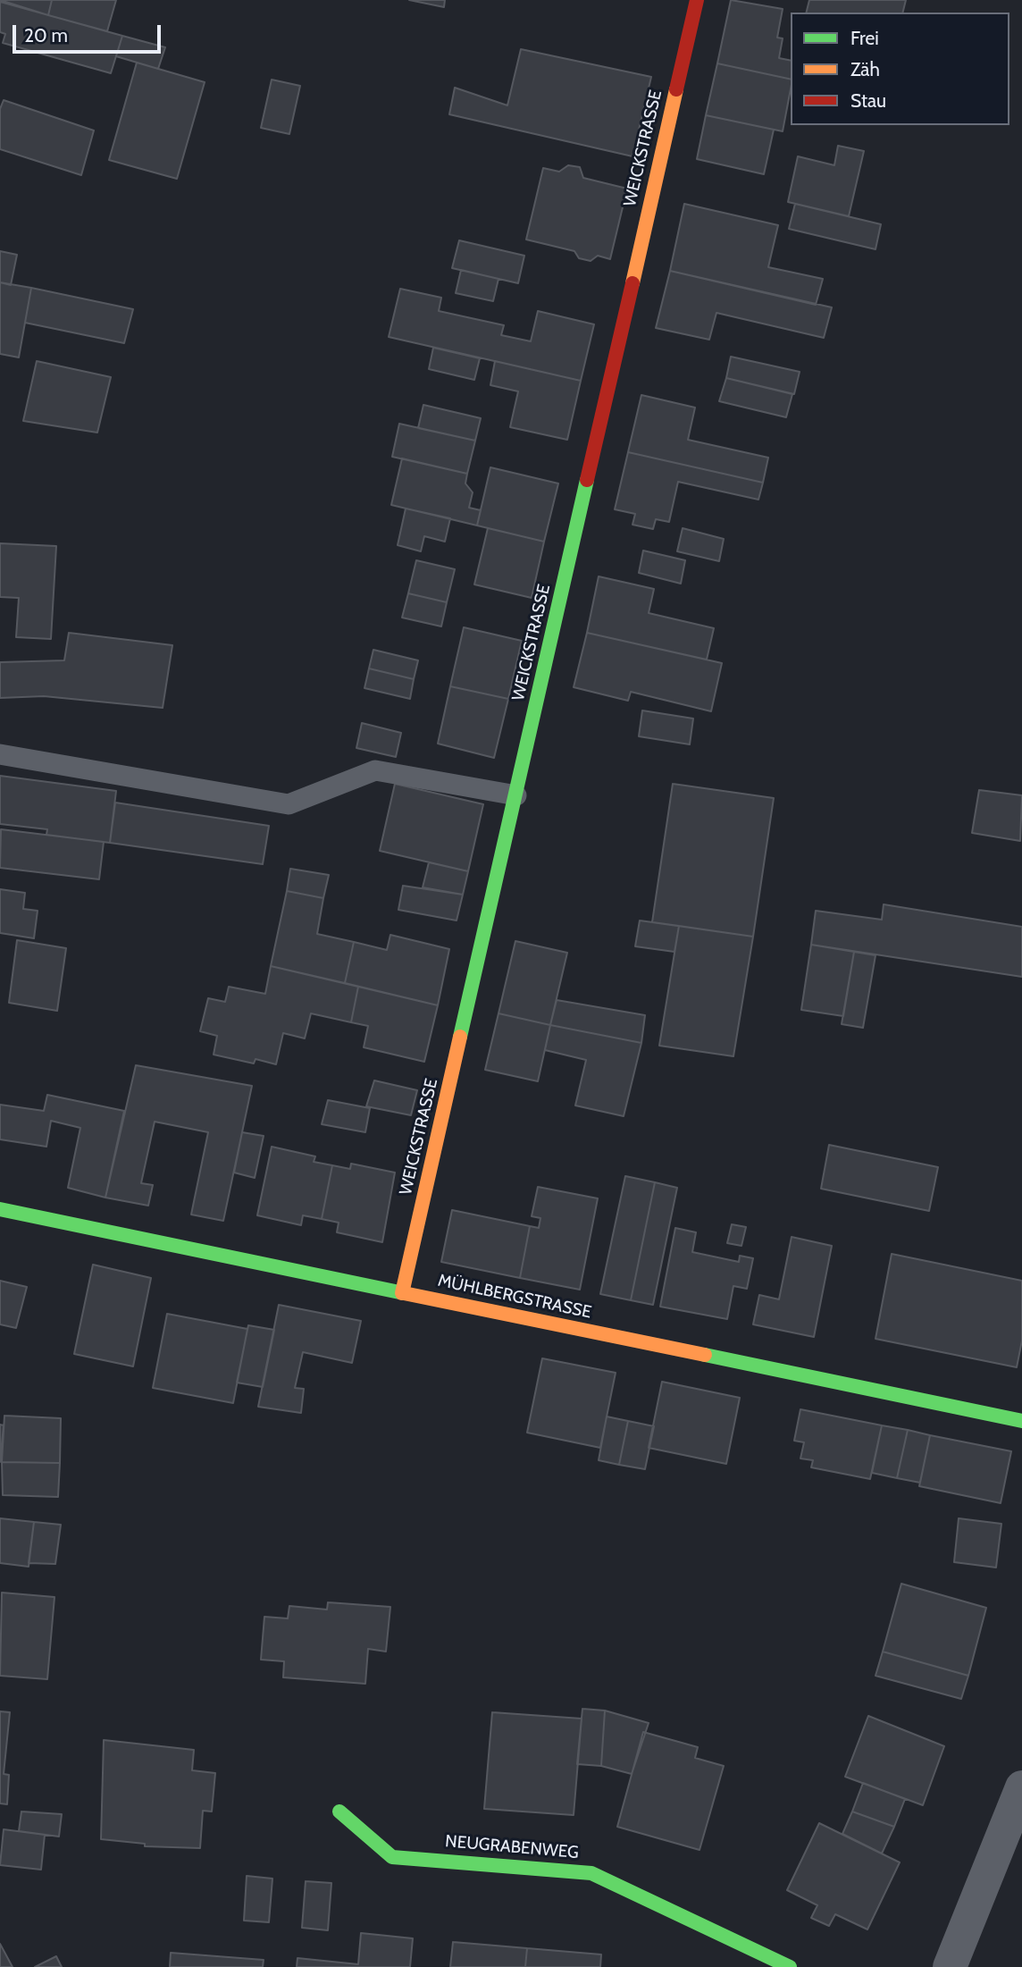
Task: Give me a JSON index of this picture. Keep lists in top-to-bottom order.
{
  "streets": {
    "street": ["WEICKSTRASSE", "MÜHLBERGSTRASSE", "NEUGRABENWEG"]
  },
  "crossings": [
    ["WEICKSTRASSE", "MÜHLBERGSTRASSE"]
  ],
  "legend": ["Frei", "Zäh", "Stau"],
  "scale_bar": "20 m"
}
